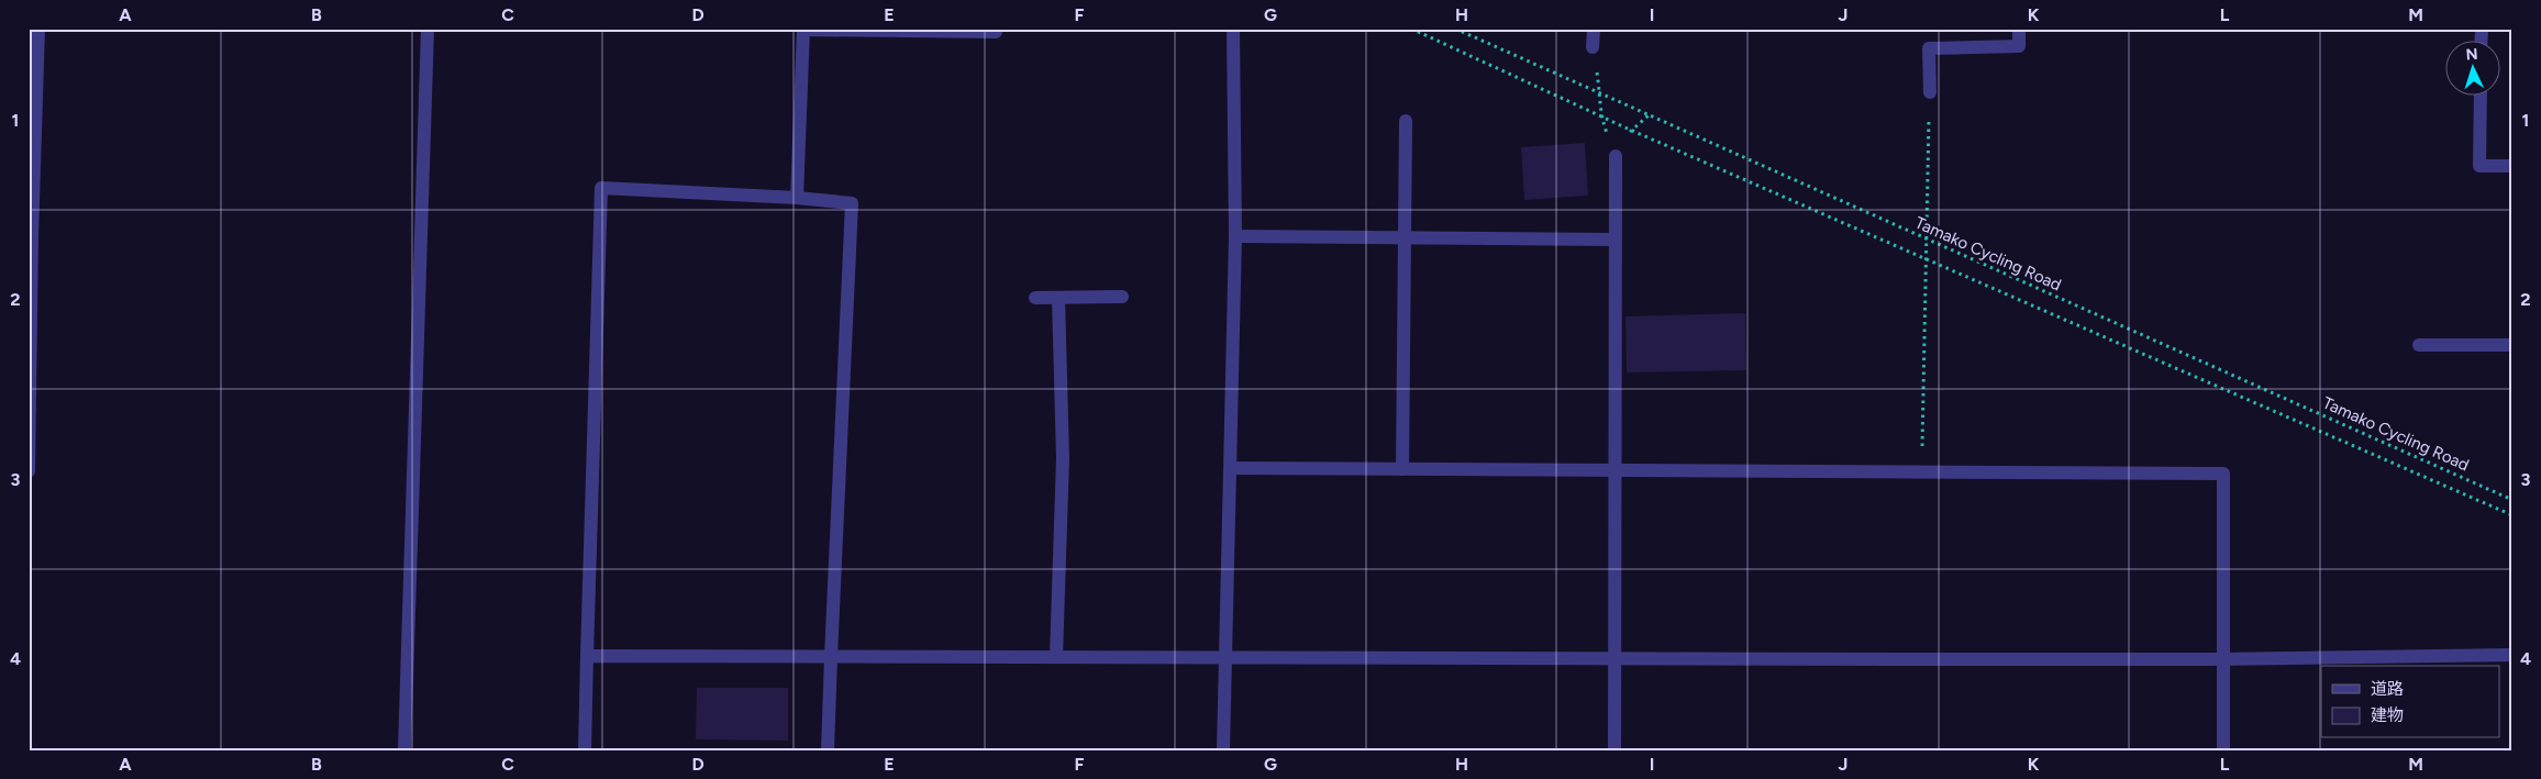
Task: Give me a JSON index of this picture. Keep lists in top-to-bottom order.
{
  "streets": {
    "path": ["Tamako Cycling Road"]
  },
  "legend": ["道路", "建物"],
  "north": "top",
  "grid": {
    "columns": [
      "A",
      "B",
      "C",
      "D",
      "E",
      "F",
      "G",
      "H",
      "I",
      "J",
      "K",
      "L",
      "M"
    ],
    "rows": [
      "1",
      "2",
      "3",
      "4"
    ]
  }
}
